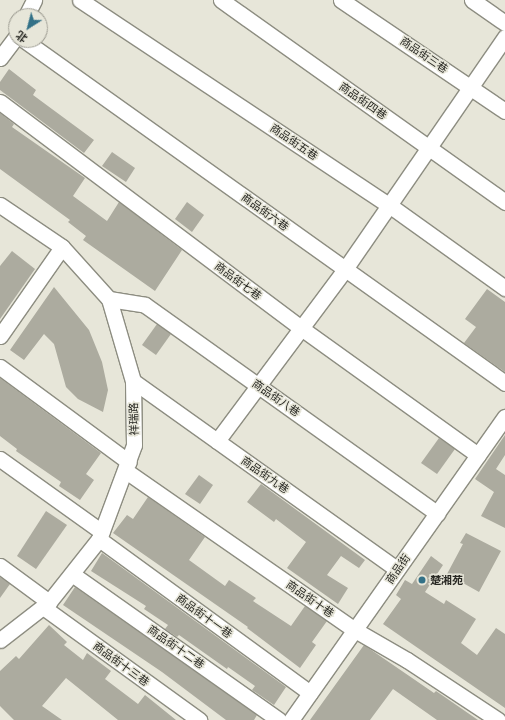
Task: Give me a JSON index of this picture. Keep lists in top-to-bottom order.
{
  "streets": {
    "street": [
      "商品街三巷",
      "商品街四巷",
      "商品街五巷",
      "商品街六巷",
      "商品街七巷",
      "商品街八巷",
      "祥瑞路",
      "商品街九巷",
      "商品街",
      "商品街十巷",
      "商品街十一巷",
      "商品街十二巷",
      "商品街十三巷"
    ]
  },
  "crossings": [
    ["商品街七巷", "商品街"],
    ["商品街八巷", "祥瑞路"],
    ["商品街八巷", "商品街"],
    ["祥瑞路", "商品街九巷"],
    ["祥瑞路", "商品街十巷"],
    ["祥瑞路", "商品街十一巷"],
    ["祥瑞路", "商品街十二巷"],
    ["祥瑞路", "商品街十三巷"],
    ["商品街九巷", "商品街"],
    ["商品街", "商品街十巷"],
    ["商品街", "商品街十一巷"]
  ],
  "places": ["楚湘苑"],
  "north": "bottom left"
}
